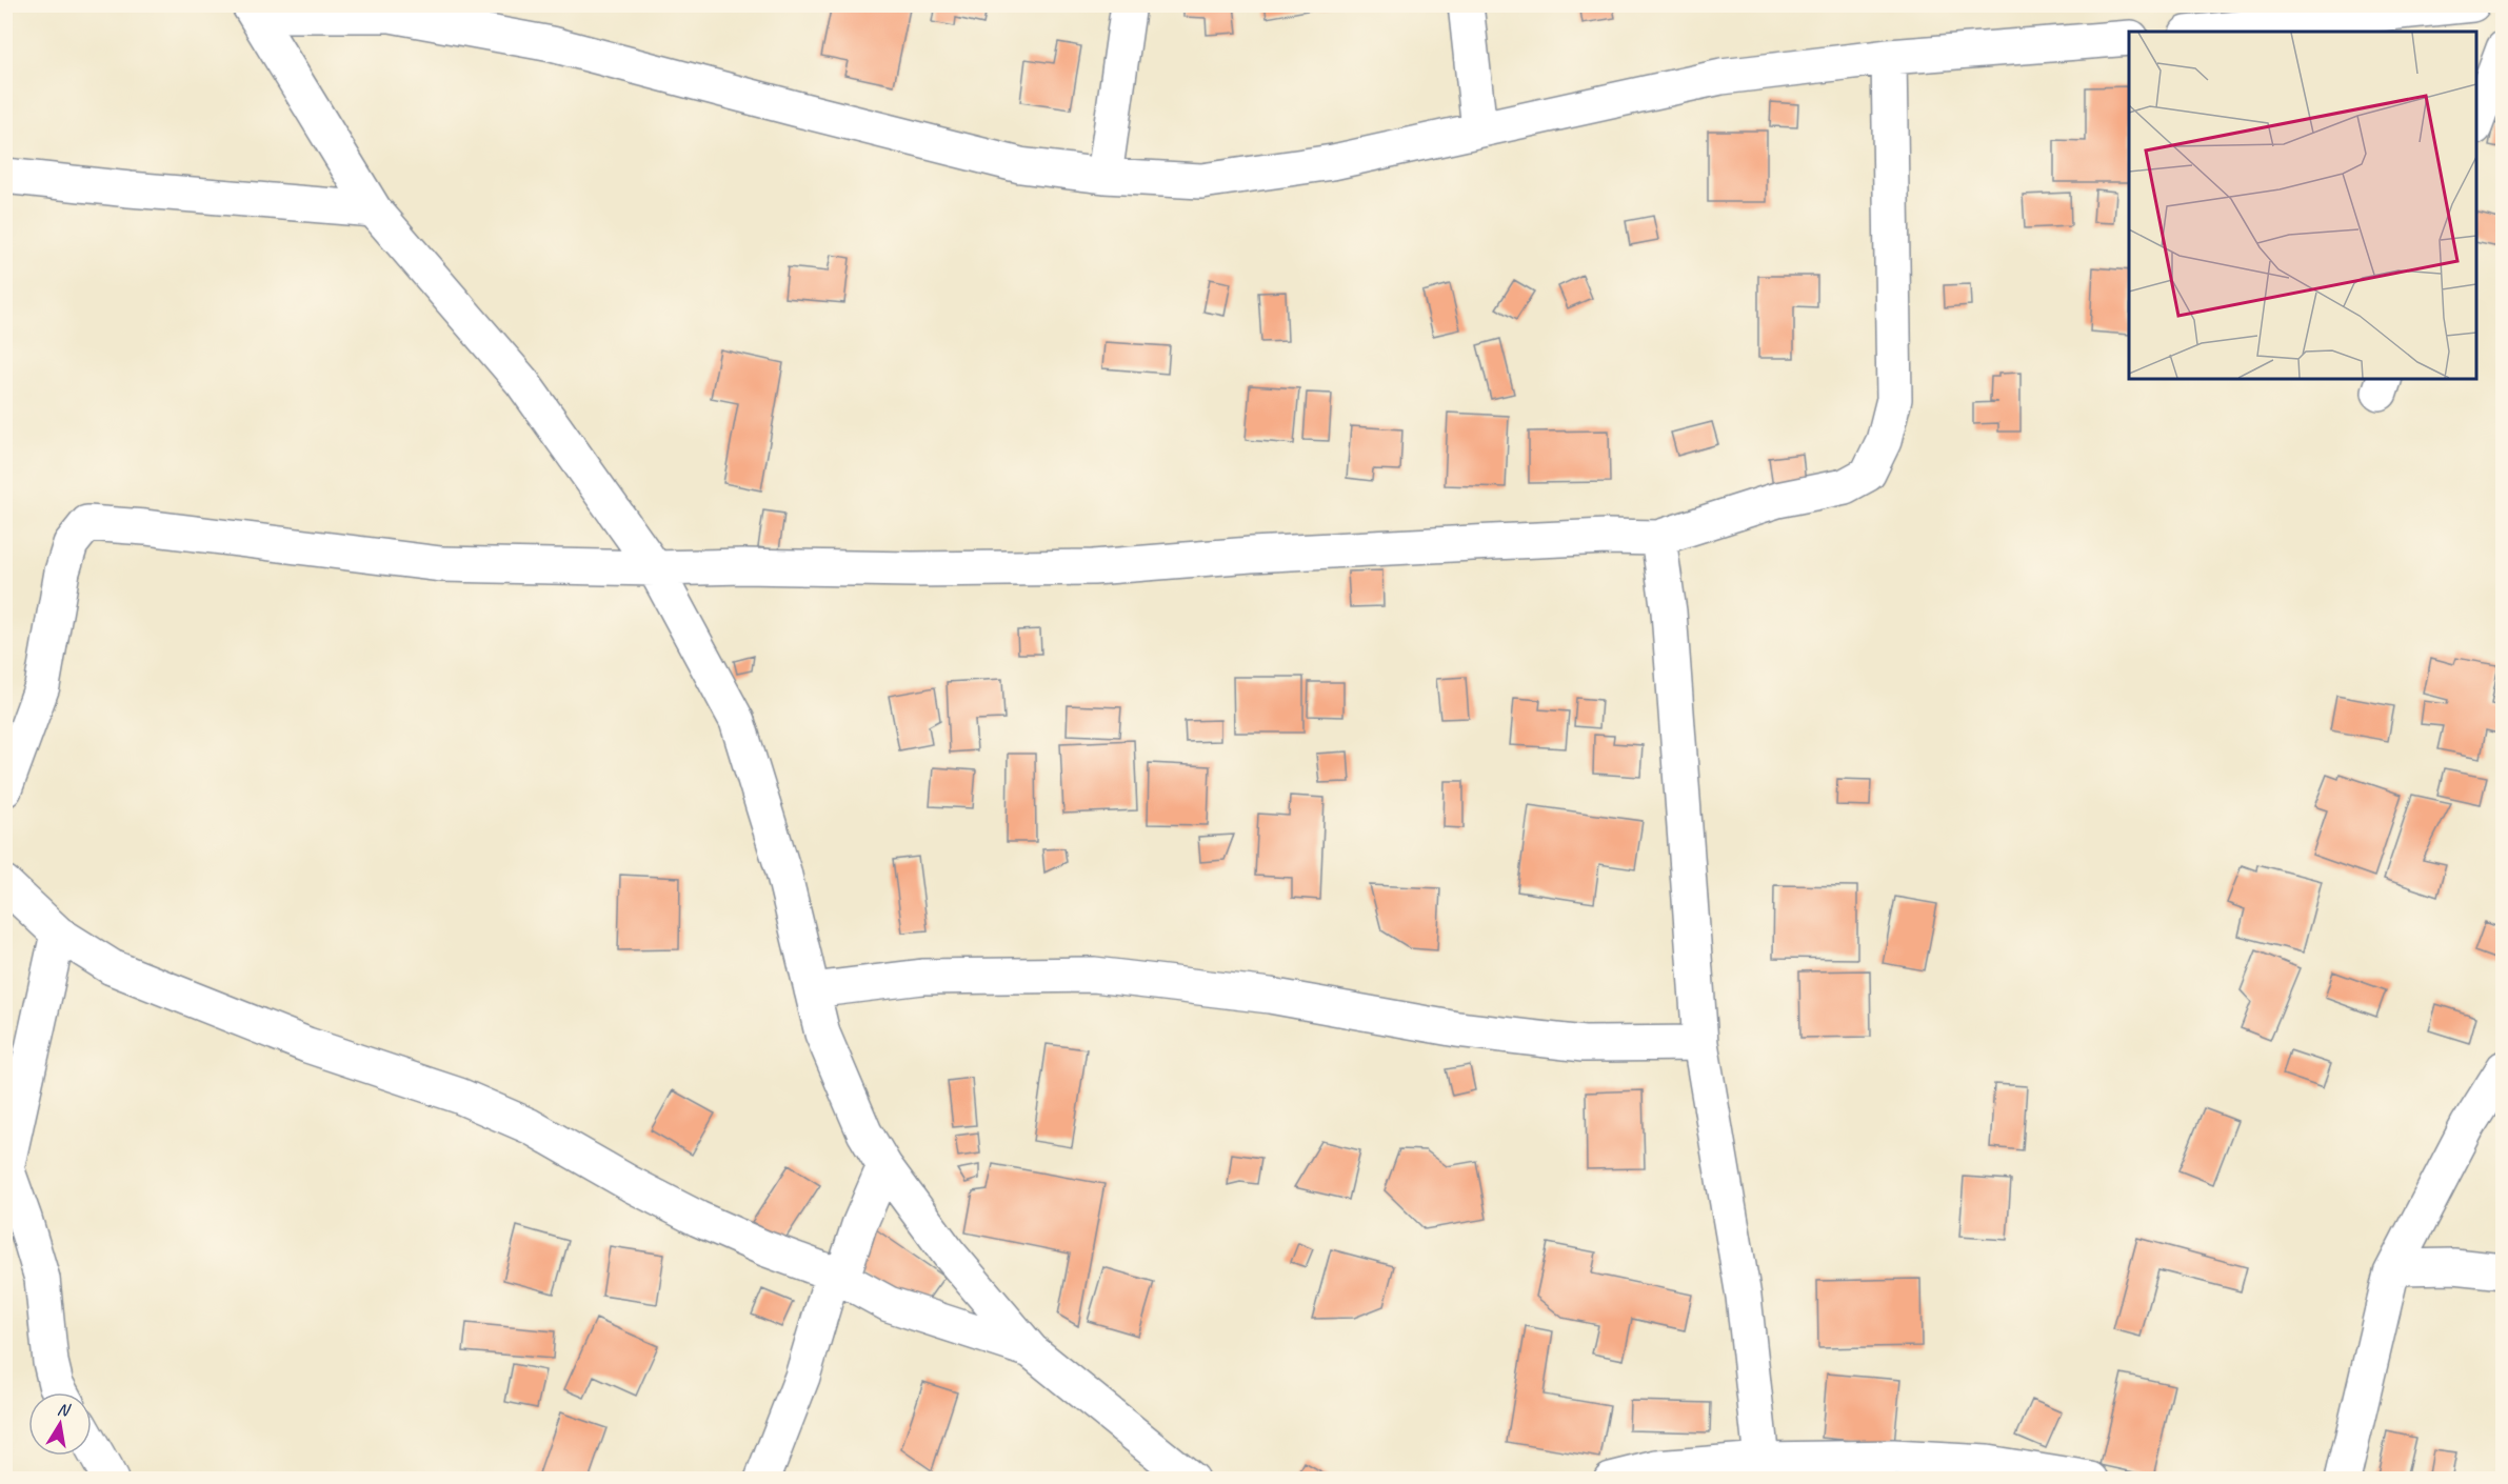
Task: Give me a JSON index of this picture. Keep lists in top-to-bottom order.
{
  "north": "top"
}
